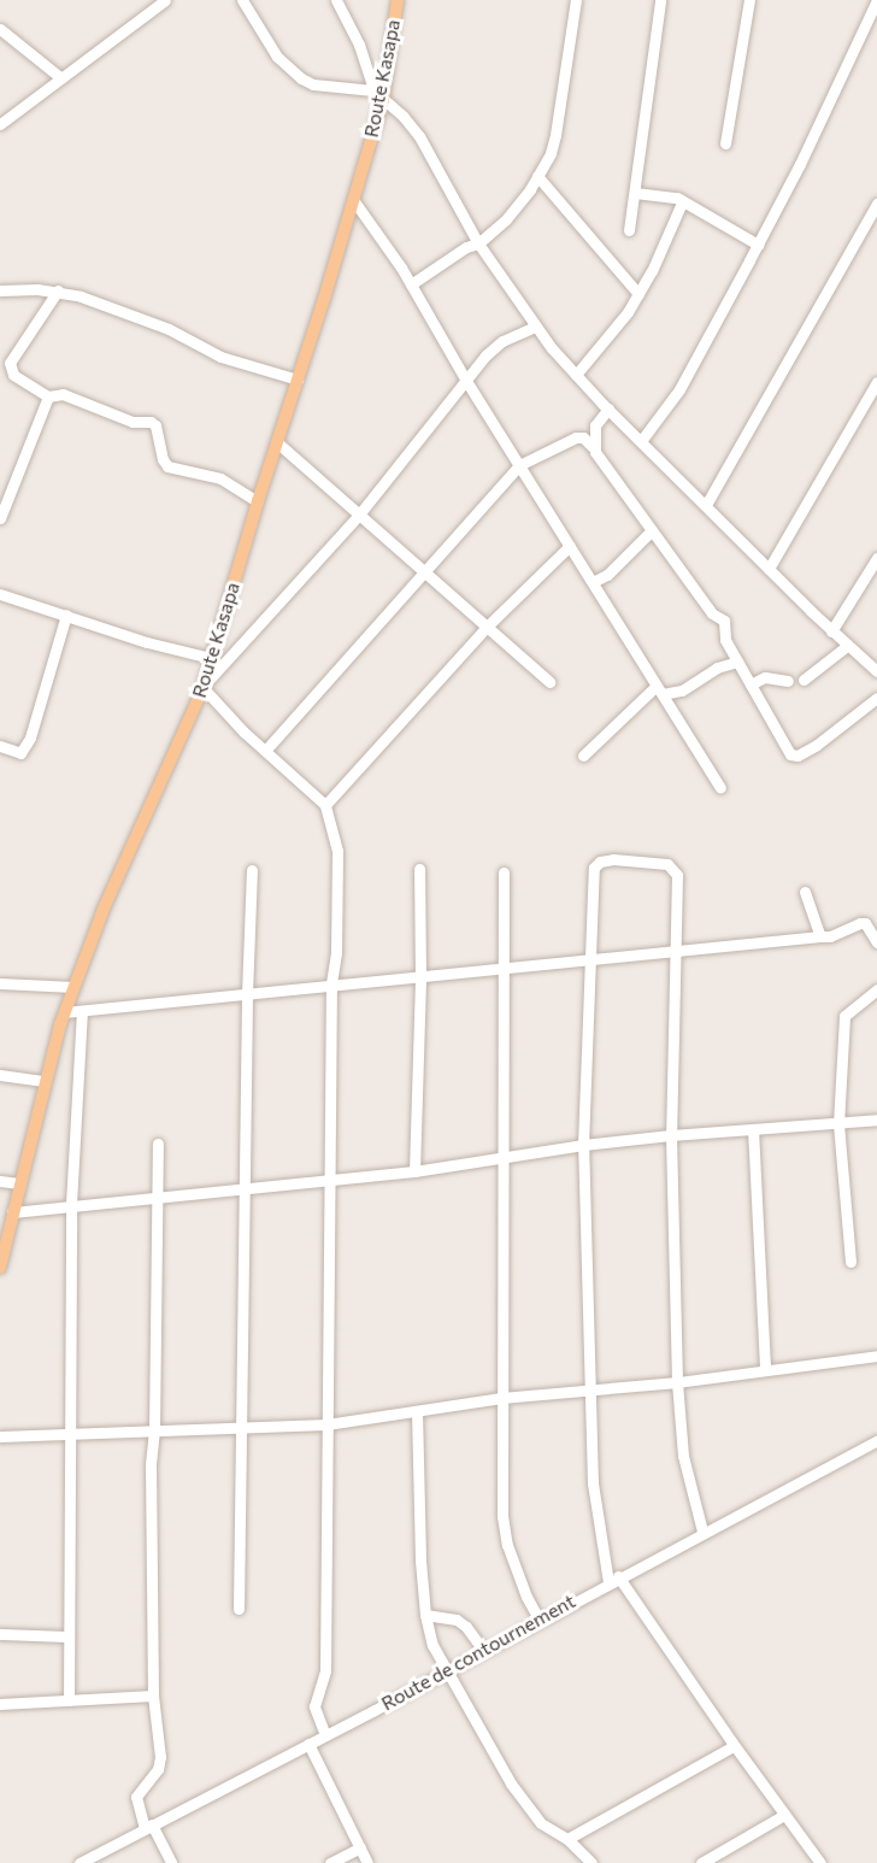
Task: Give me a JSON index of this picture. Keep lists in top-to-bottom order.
{
  "streets": {
    "main road": ["Route Kasapa"],
    "street": ["Route de contournement"]
  }
}
